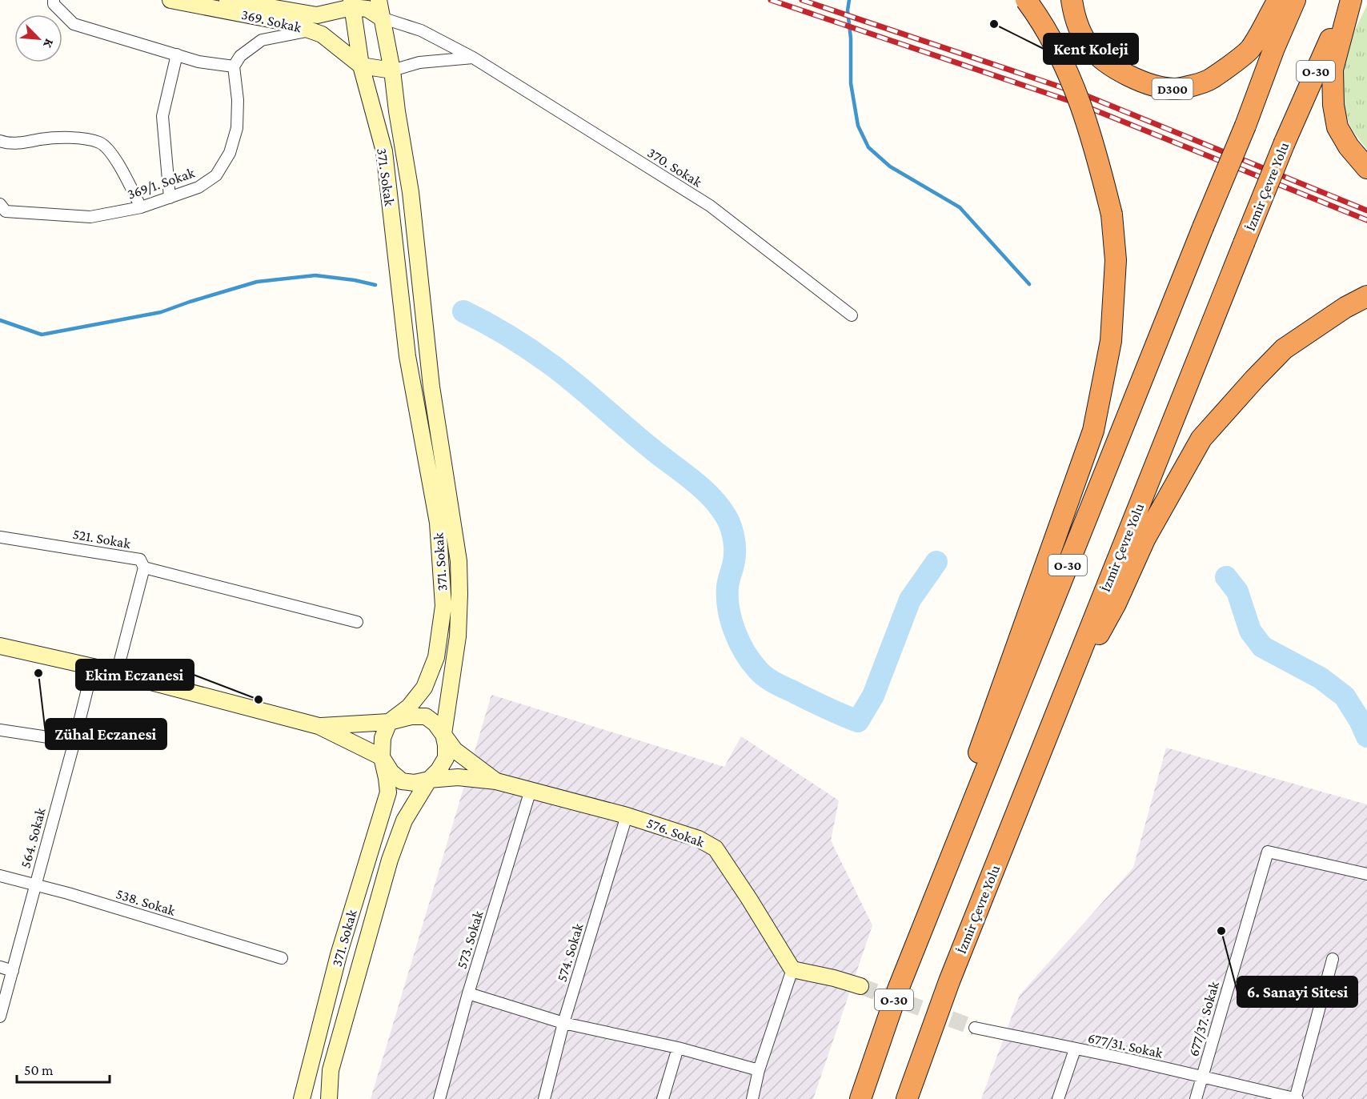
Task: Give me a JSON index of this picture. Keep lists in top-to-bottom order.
{
  "streets": {
    "highway": ["O-30", "D300", "İzmir Çevre Yolu"],
    "main road": ["369. Sokak", "371. Sokak", "576. Sokak"],
    "street": [
      "370. Sokak",
      "369/1. Sokak",
      "521. Sokak",
      "564. Sokak",
      "538. Sokak",
      "573. Sokak",
      "574. Sokak",
      "677/37. Sokak",
      "677/31. Sokak"
    ]
  },
  "crossings": [
    ["369. Sokak", "371. Sokak"],
    ["370. Sokak", "371. Sokak"],
    ["576. Sokak", "573. Sokak"],
    ["576. Sokak", "574. Sokak"],
    ["564. Sokak", "538. Sokak"],
    ["677/37. Sokak", "677/31. Sokak"]
  ],
  "places": [
    "Kent Koleji",
    "Zühal Eczanesi",
    "Ekim Eczanesi",
    "6. Sanayi Sitesi"
  ],
  "scale_bar": "50 m",
  "north": "bottom right"
}
